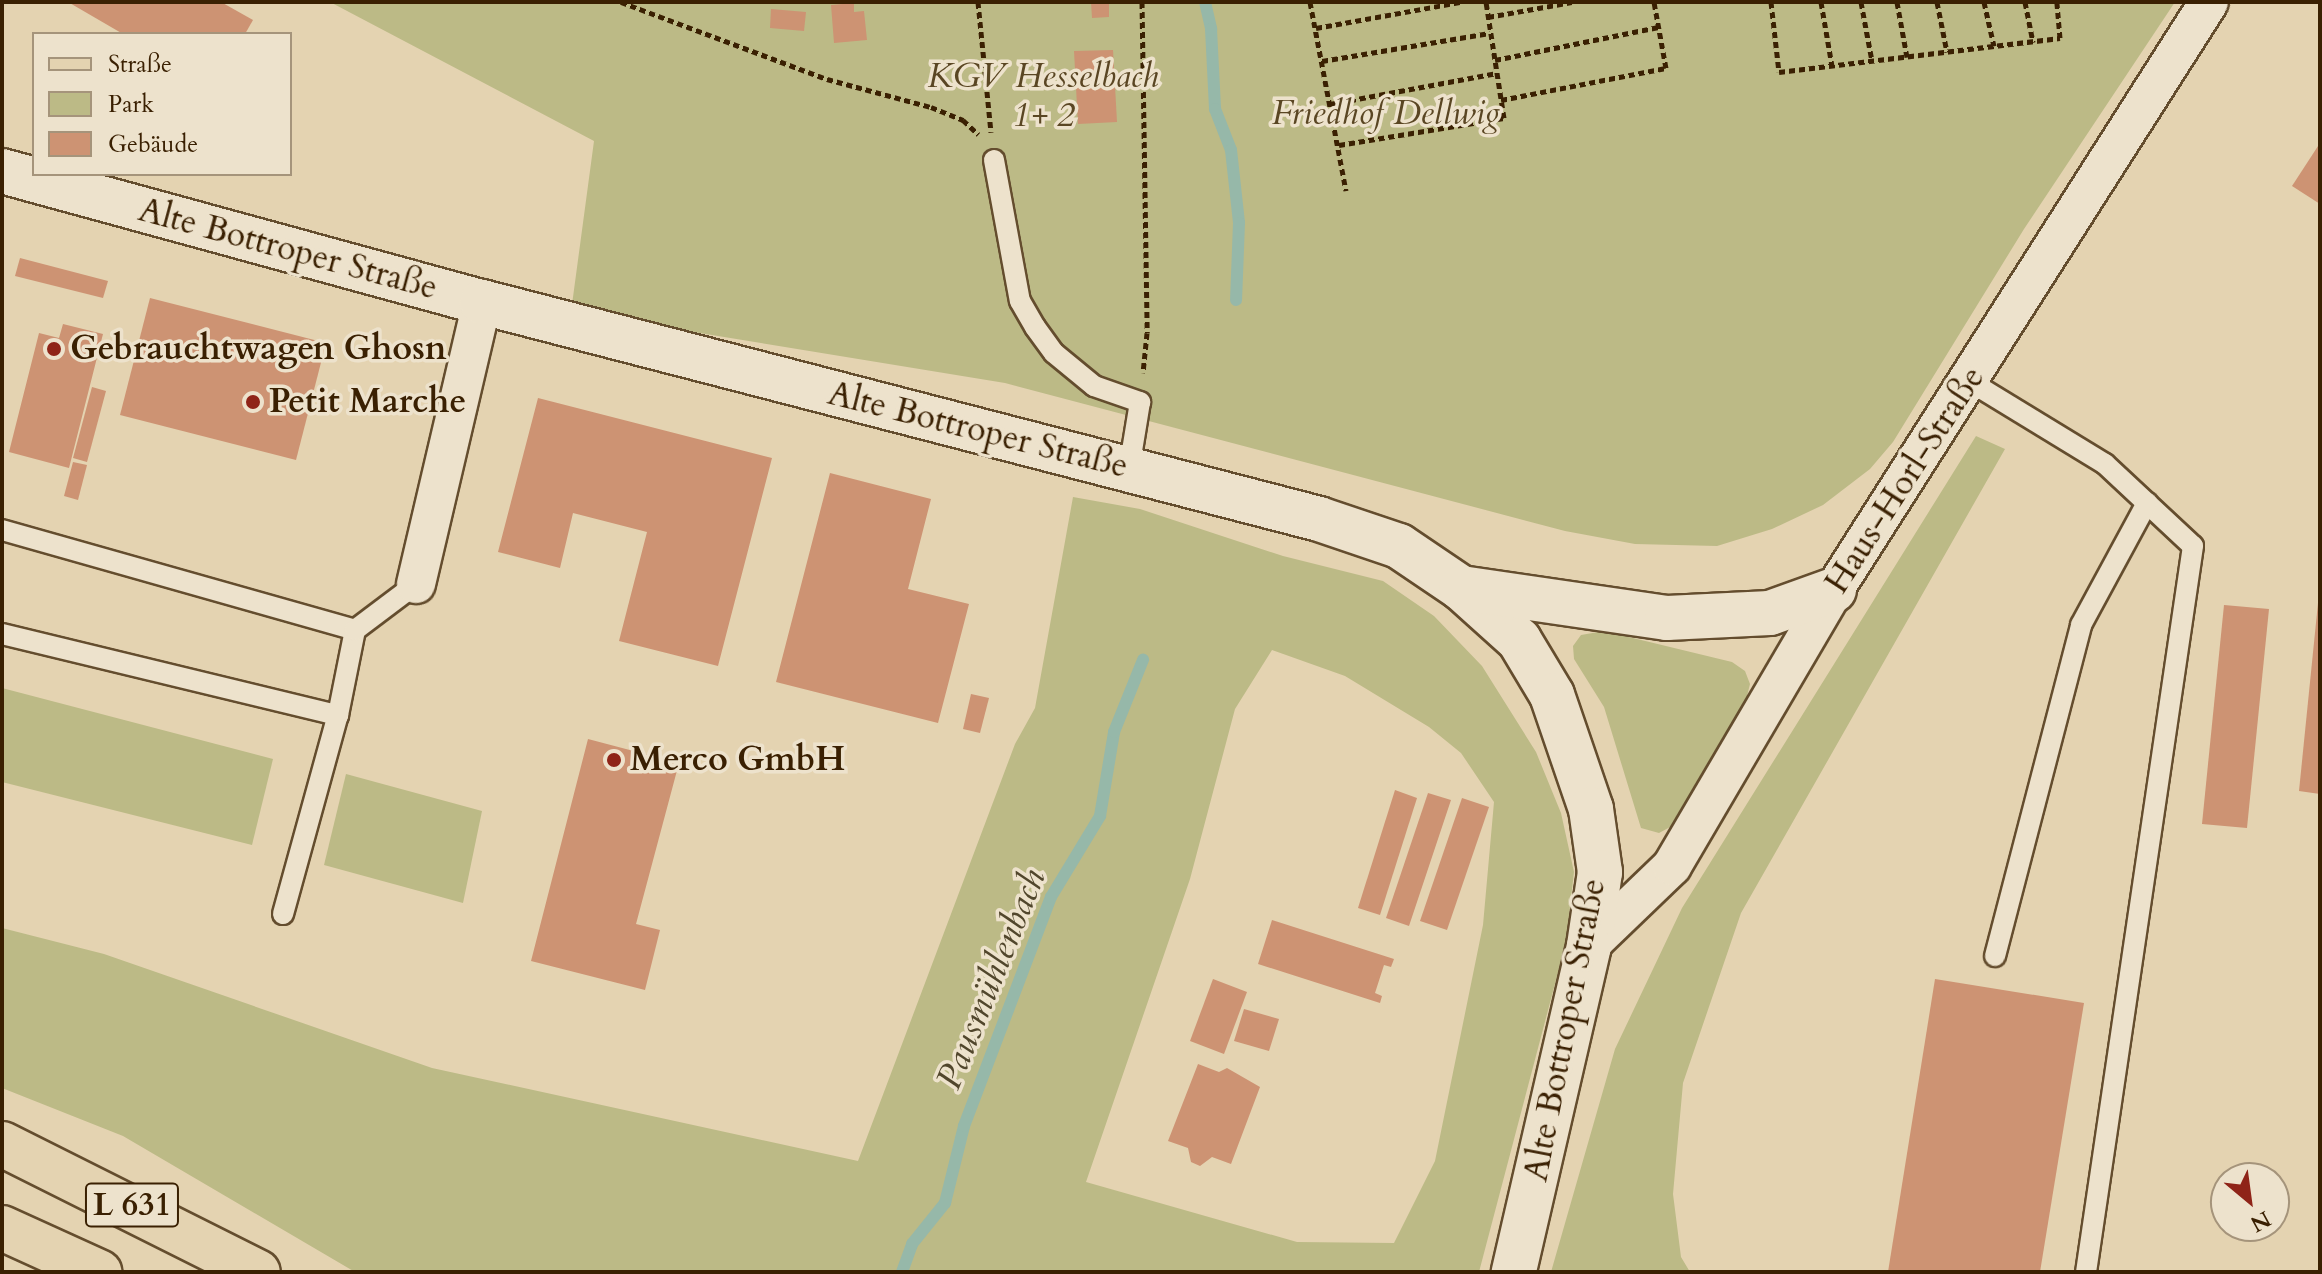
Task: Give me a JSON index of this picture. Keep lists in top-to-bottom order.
{
  "streets": {
    "main road": ["L 631"],
    "street": ["Alte Bottroper Straße", "Haus-Horl-Straße"]
  },
  "crossings": [
    ["Alte Bottroper Straße", "Haus-Horl-Straße"]
  ],
  "water": ["Pausmühlenbach"],
  "parks": ["KGV Hesselbach 1+ 2", "Friedhof Dellwig"],
  "places": ["Gebrauchtwagen Ghosn", "Petit Marche", "Merco GmbH"],
  "legend": ["Straße", "Park", "Gebäude"],
  "north": "bottom right"
}
